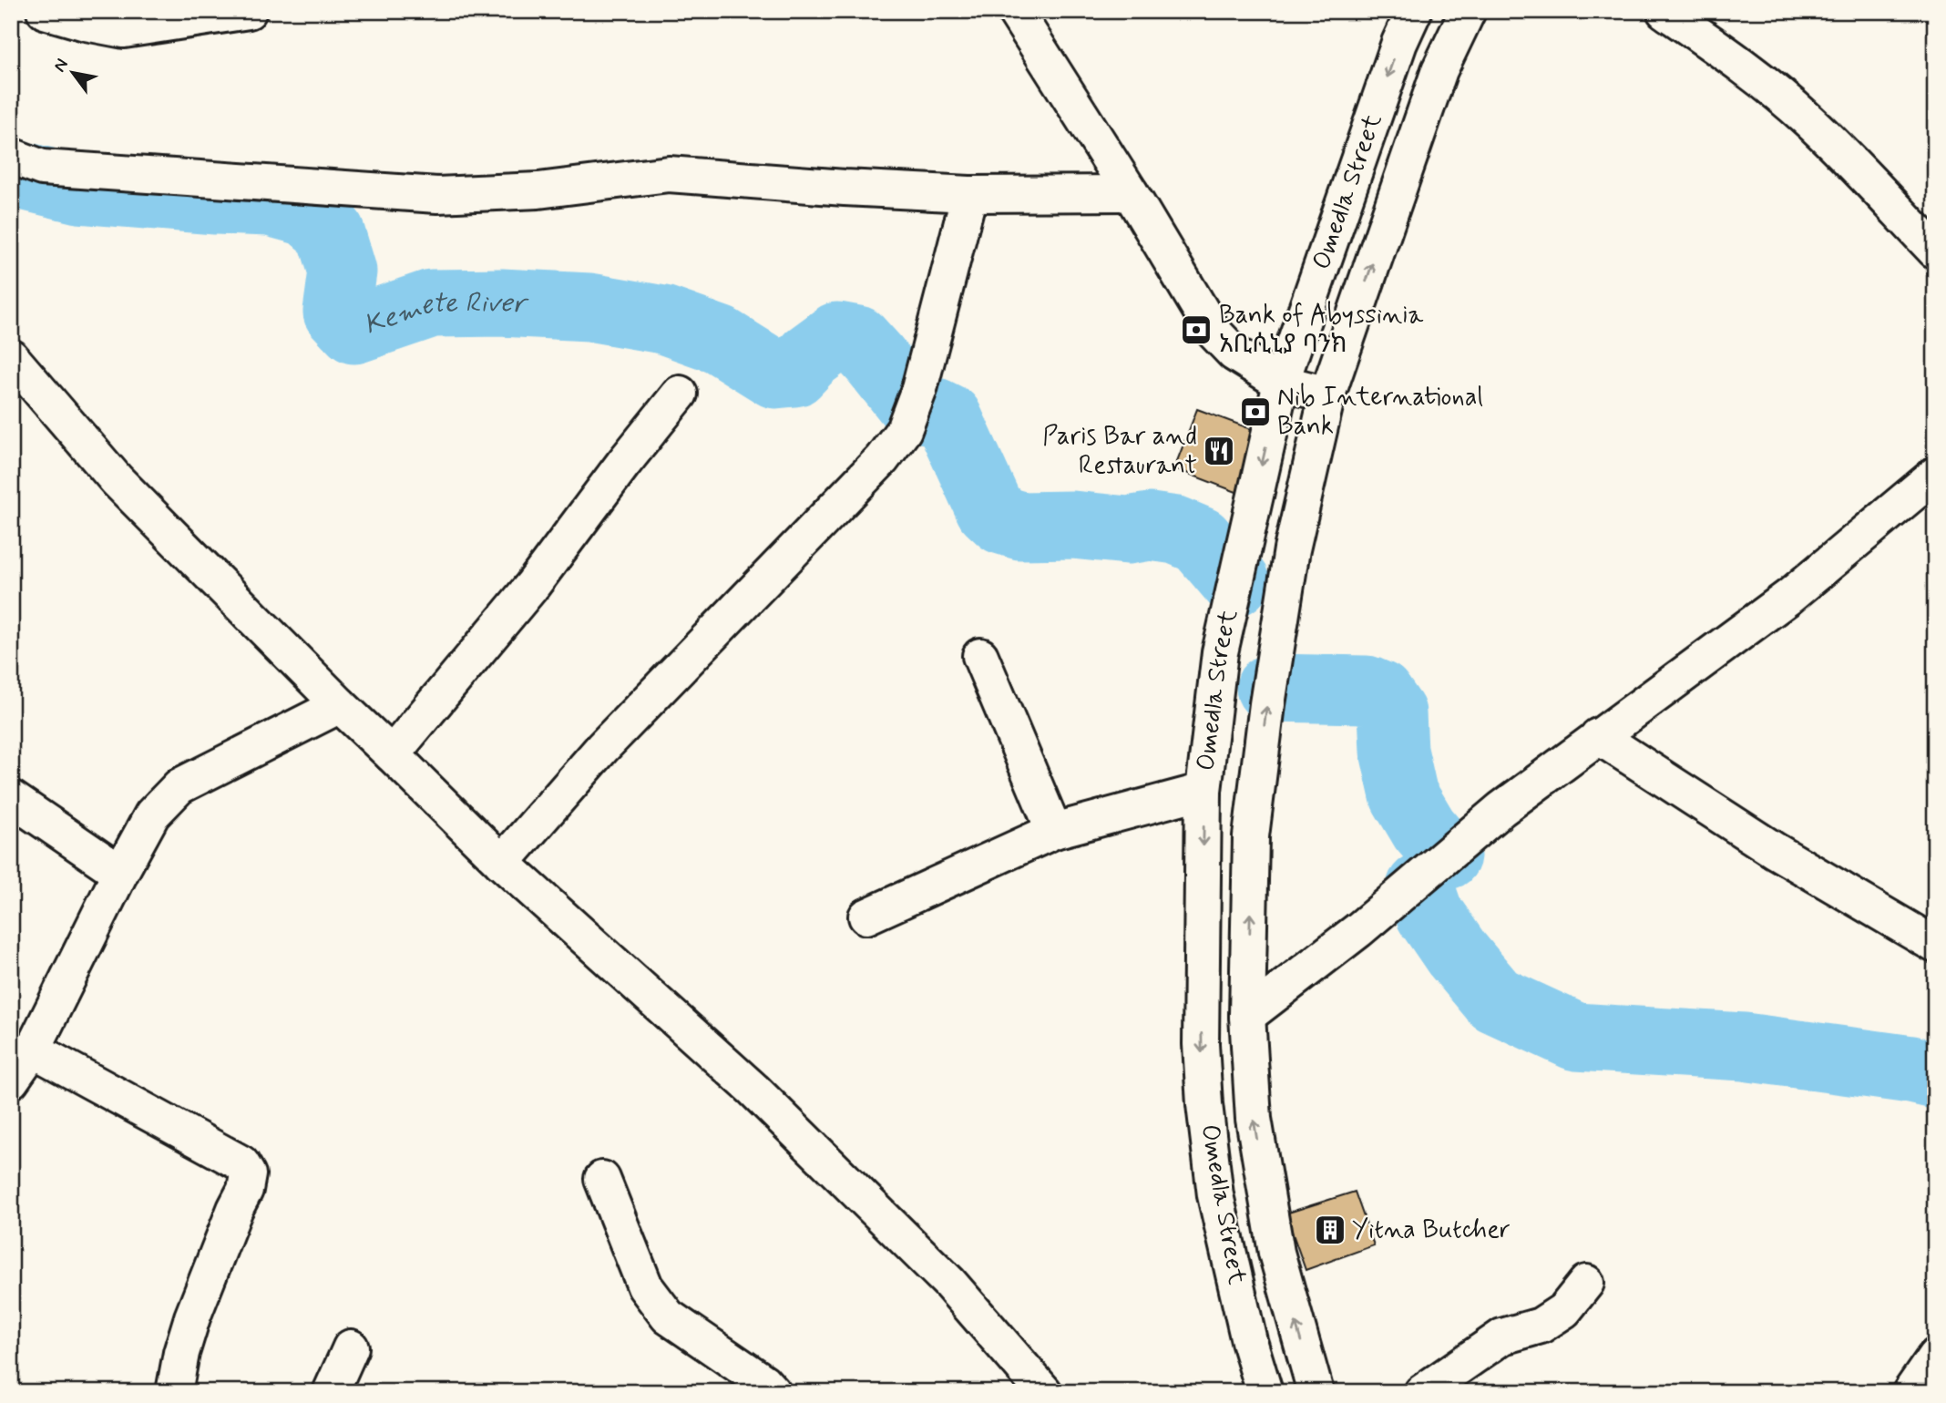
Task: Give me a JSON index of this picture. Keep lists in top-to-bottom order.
{
  "streets": {
    "street": ["Omedla Street"]
  },
  "water": ["Kemete River"],
  "places": {
    "bank": ["Bank of Abyssinia አቢሲኒያ ባንክ", "Nib International Bank"],
    "restaurant": ["Paris Bar and Restaurant"],
    "building": ["Yitna Butcher"]
  },
  "north": "top left"
}
